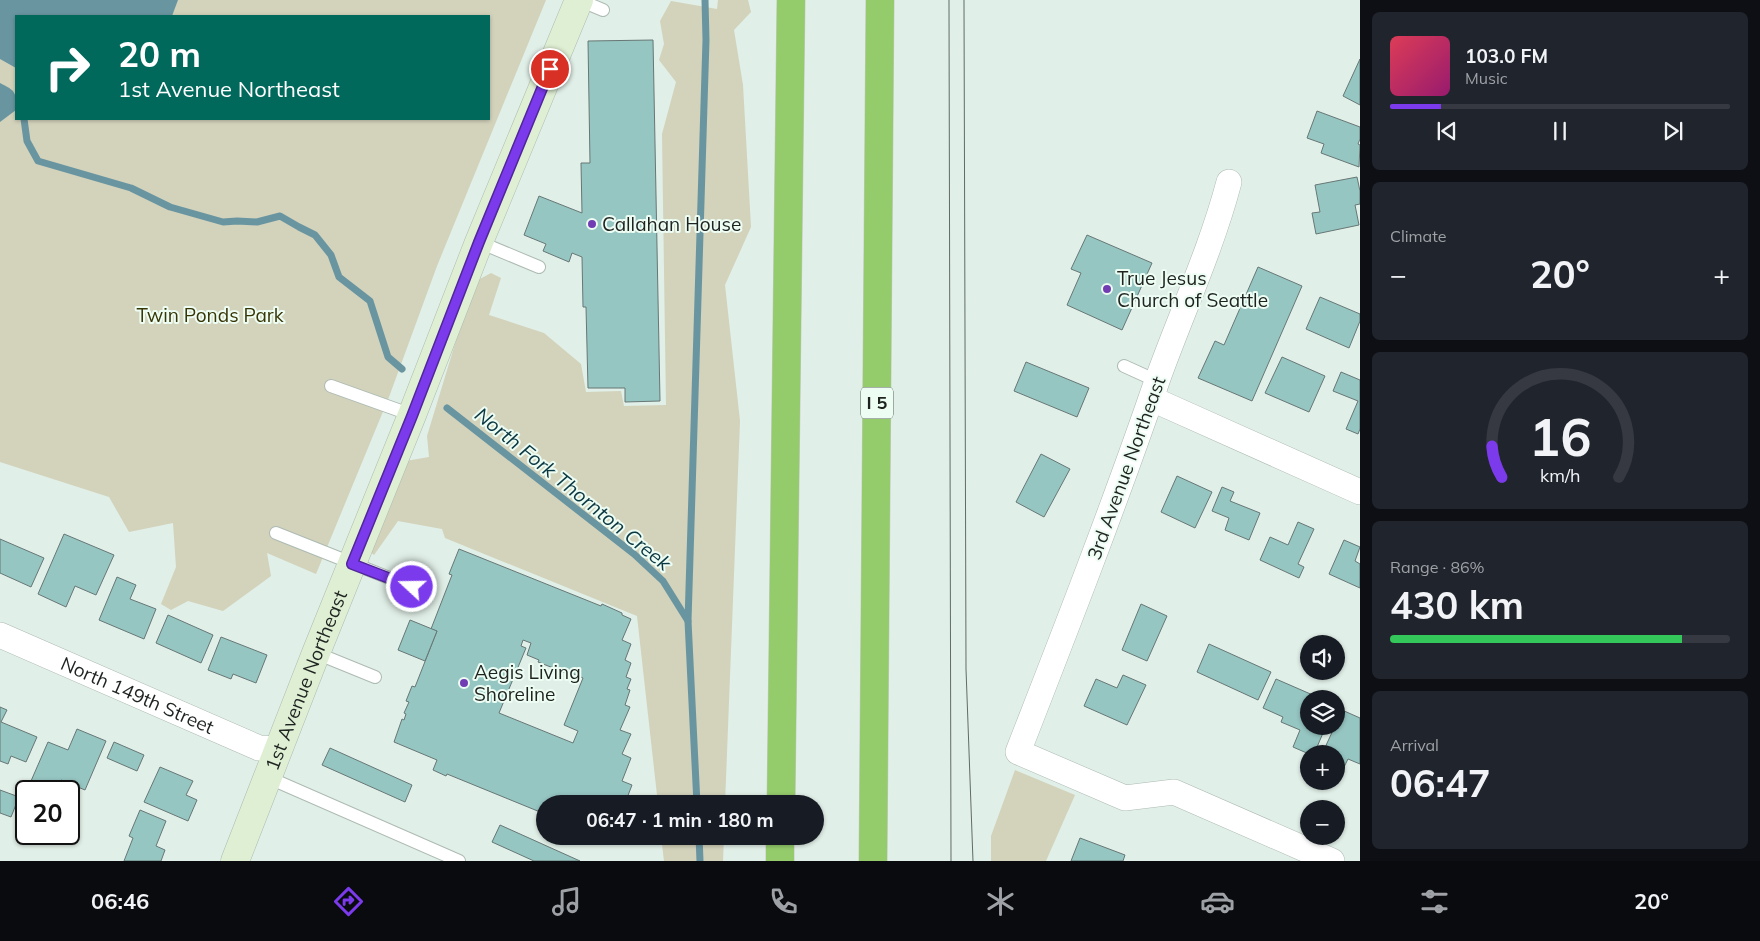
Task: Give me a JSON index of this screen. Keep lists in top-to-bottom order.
{
  "streets": {
    "highway": ["I 5"],
    "street": ["3rd Avenue Northeast", "1st Avenue Northeast", "North 149th Street"]
  },
  "crossings": [
    ["1st Avenue Northeast", "North 149th Street"]
  ],
  "water": ["North Fork Thornton Creek"],
  "parks": ["Twin Ponds Park"],
  "places": ["Callahan House", "True Jesus Church of Seattle", "Aegis Living Shoreline"],
  "page": {
    "turn": ["20 m", "1st Avenue Northeast"],
    "song": ["103.0 FM", "Music"],
    "tile": [
      "Climate",
      ["Range · 86%", "430 km"],
      ["Arrival", "06:47"]
    ],
    "heat": ["−", "20°", "+"],
    "map_buttons": ["+", "−"],
    "limit": "20",
    "trip": "06:47 · 1 min · 180 m",
    "tabs": ["06:46", "20°"],
    "gauge": ["16", "km/h"]
  }
}
